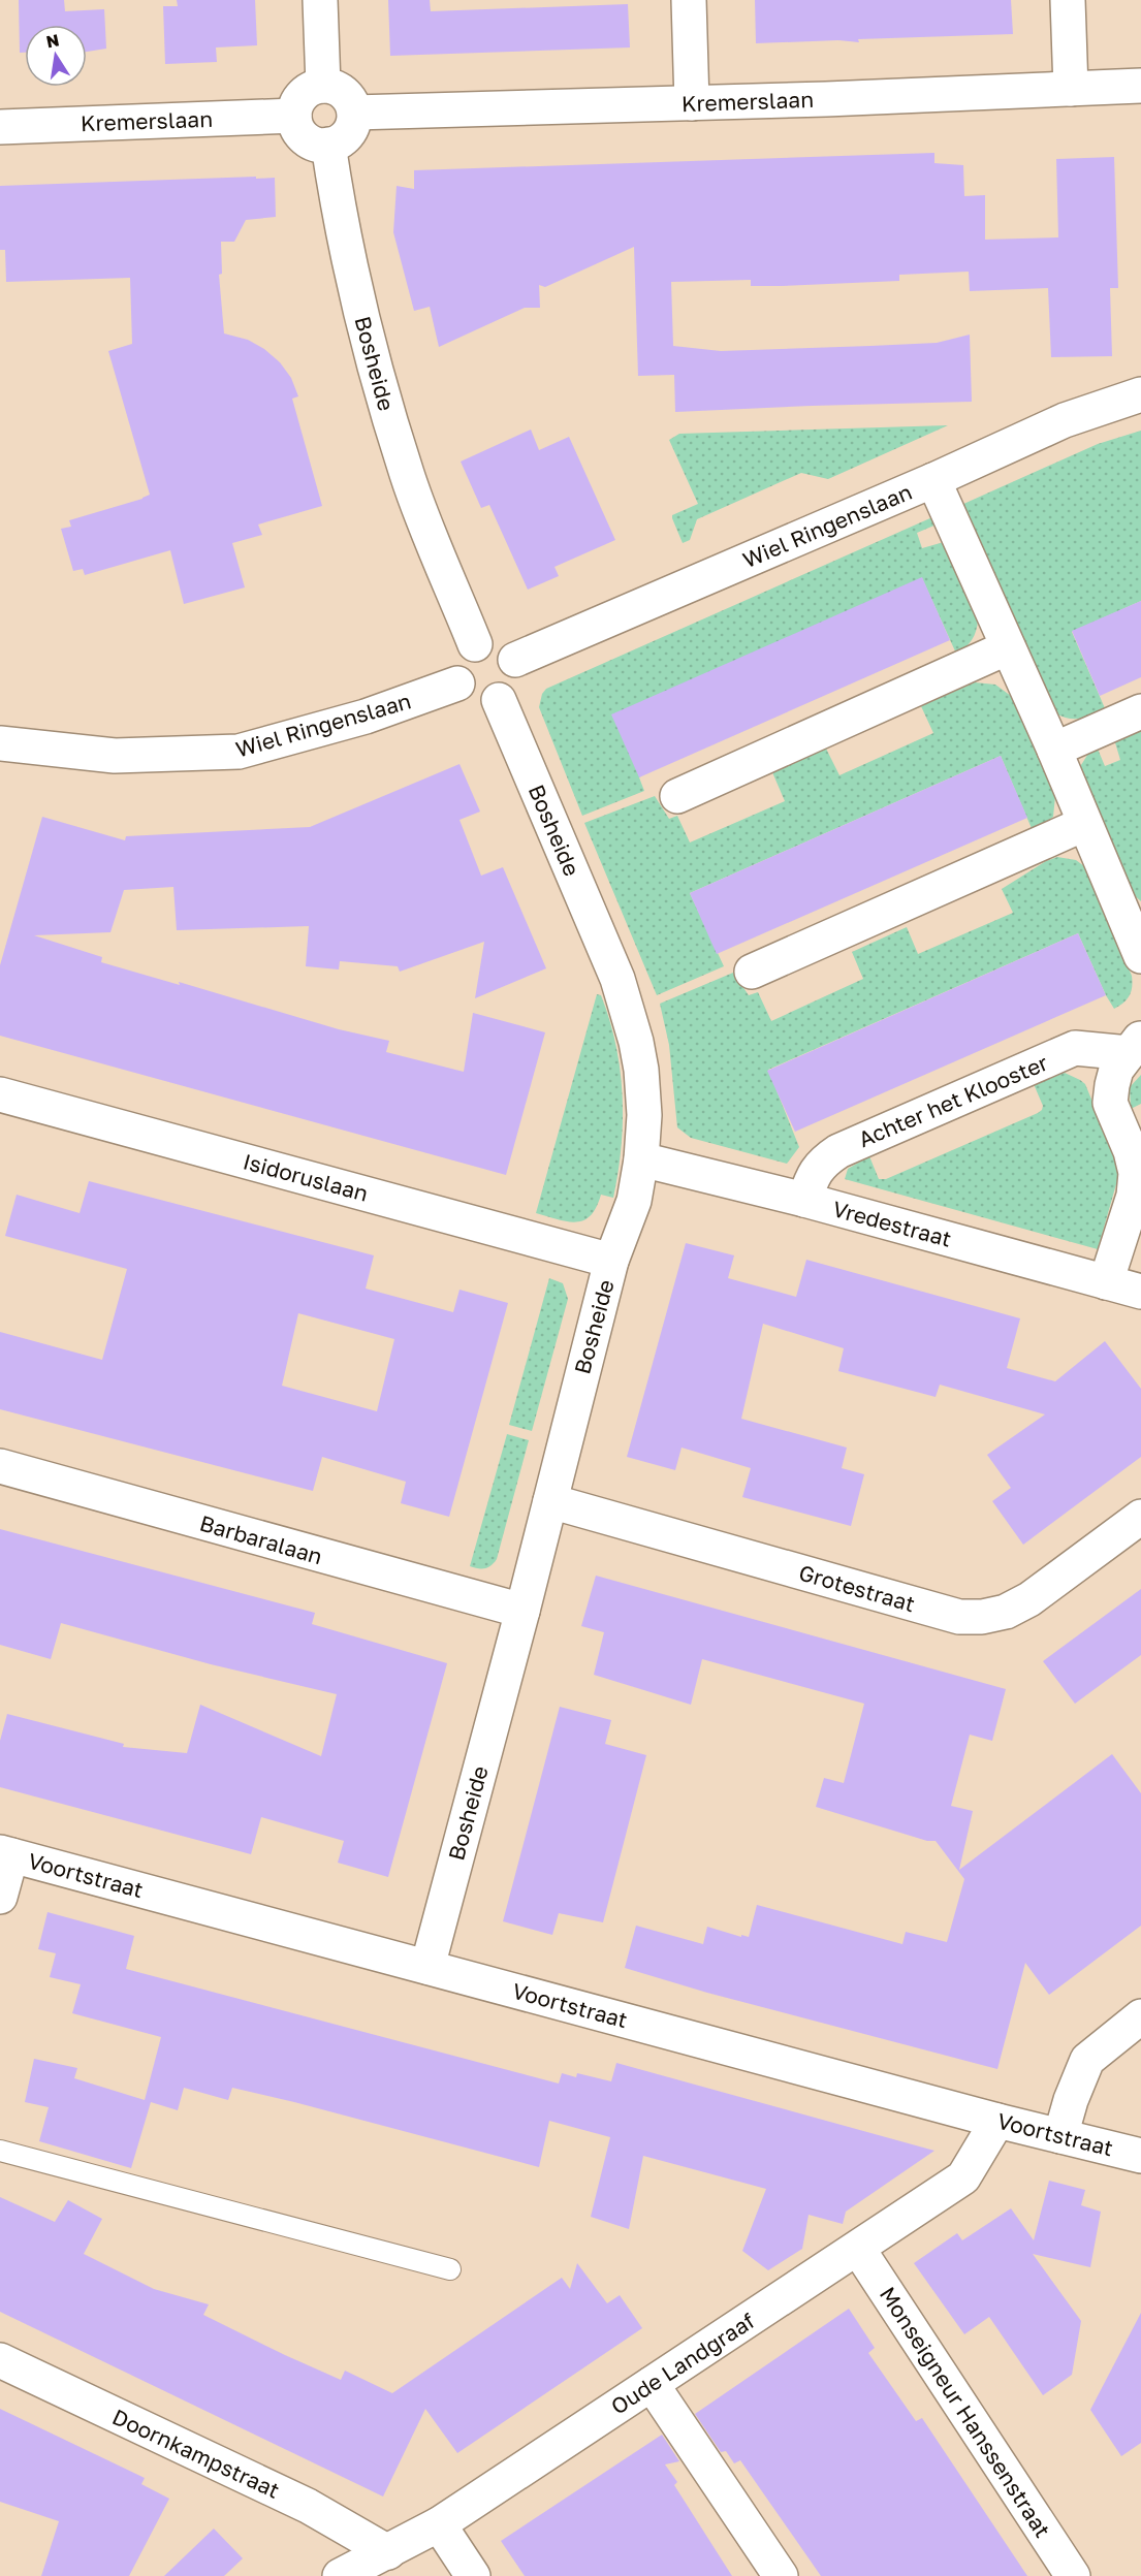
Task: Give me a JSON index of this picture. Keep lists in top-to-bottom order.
{
  "streets": {
    "street": [
      "Kremerslaan",
      "Bosheide",
      "Wiel Ringenslaan",
      "Achter het Klooster",
      "Isidoruslaan",
      "Vredestraat",
      "Barbaralaan",
      "Grotestraat",
      "Voortstraat",
      "Oude Landgraaf",
      "Monseigneur Hanssenstraat",
      "Doornkampstraat"
    ]
  },
  "crossings": [
    ["Kremerslaan", "Bosheide"],
    ["Bosheide", "Wiel Ringenslaan"],
    ["Bosheide", "Isidoruslaan"],
    ["Bosheide", "Vredestraat"],
    ["Bosheide", "Barbaralaan"],
    ["Bosheide", "Grotestraat"],
    ["Bosheide", "Voortstraat"],
    ["Achter het Klooster", "Vredestraat"],
    ["Voortstraat", "Oude Landgraaf"],
    ["Oude Landgraaf", "Monseigneur Hanssenstraat"],
    ["Oude Landgraaf", "Doornkampstraat"]
  ],
  "north": "top"
}
